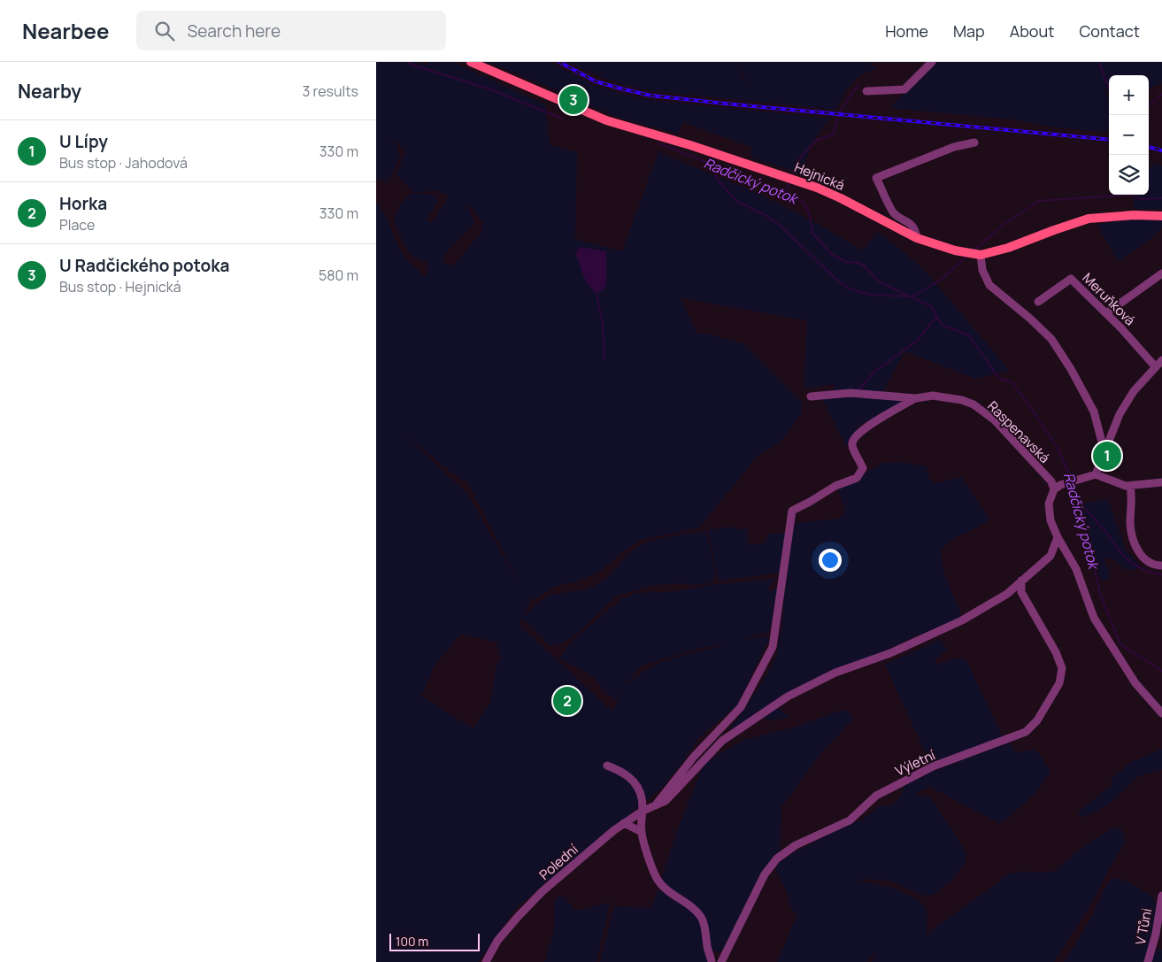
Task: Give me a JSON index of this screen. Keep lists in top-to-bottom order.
{
  "streets": {
    "main road": ["Hejnická"],
    "street": [
      "Meruňková",
      "Raspenavská",
      "Výletní",
      "Polední",
      "V Tůni"
    ]
  },
  "crossings": [
    ["Raspenavská", "Polední"],
    ["Výletní", "Polední"]
  ],
  "water": ["Radčický potok"],
  "scale_bar": "100 m",
  "page": {
    "header": "Nearbee",
    "search": "Search here",
    "nav": [
      "Home",
      "Map",
      "About",
      "Contact"
    ],
    "heading": ["Nearby", "3 results"],
    "map_buttons": ["+", "−"],
    "pins": ["3", "1", "2"],
    "list": [
      {
        "mark": "1",
        "name": "U Lípy",
        "note": "Bus stop · Jahodová",
        "value": "330 m"
      },
      {
        "mark": "2",
        "name": "Horka",
        "note": "Place",
        "value": "330 m"
      },
      {
        "mark": "3",
        "name": "U Radčického potoka",
        "note": "Bus stop · Hejnická",
        "value": "580 m"
      }
    ],
    "scale": "100 m"
  }
}
